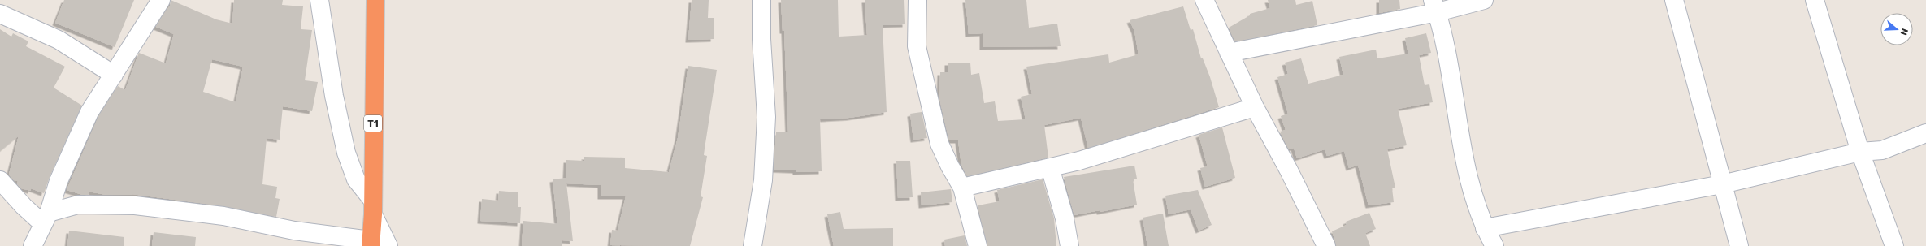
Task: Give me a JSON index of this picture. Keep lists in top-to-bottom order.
{
  "streets": {
    "highway": ["T1"]
  },
  "north": "right"
}
